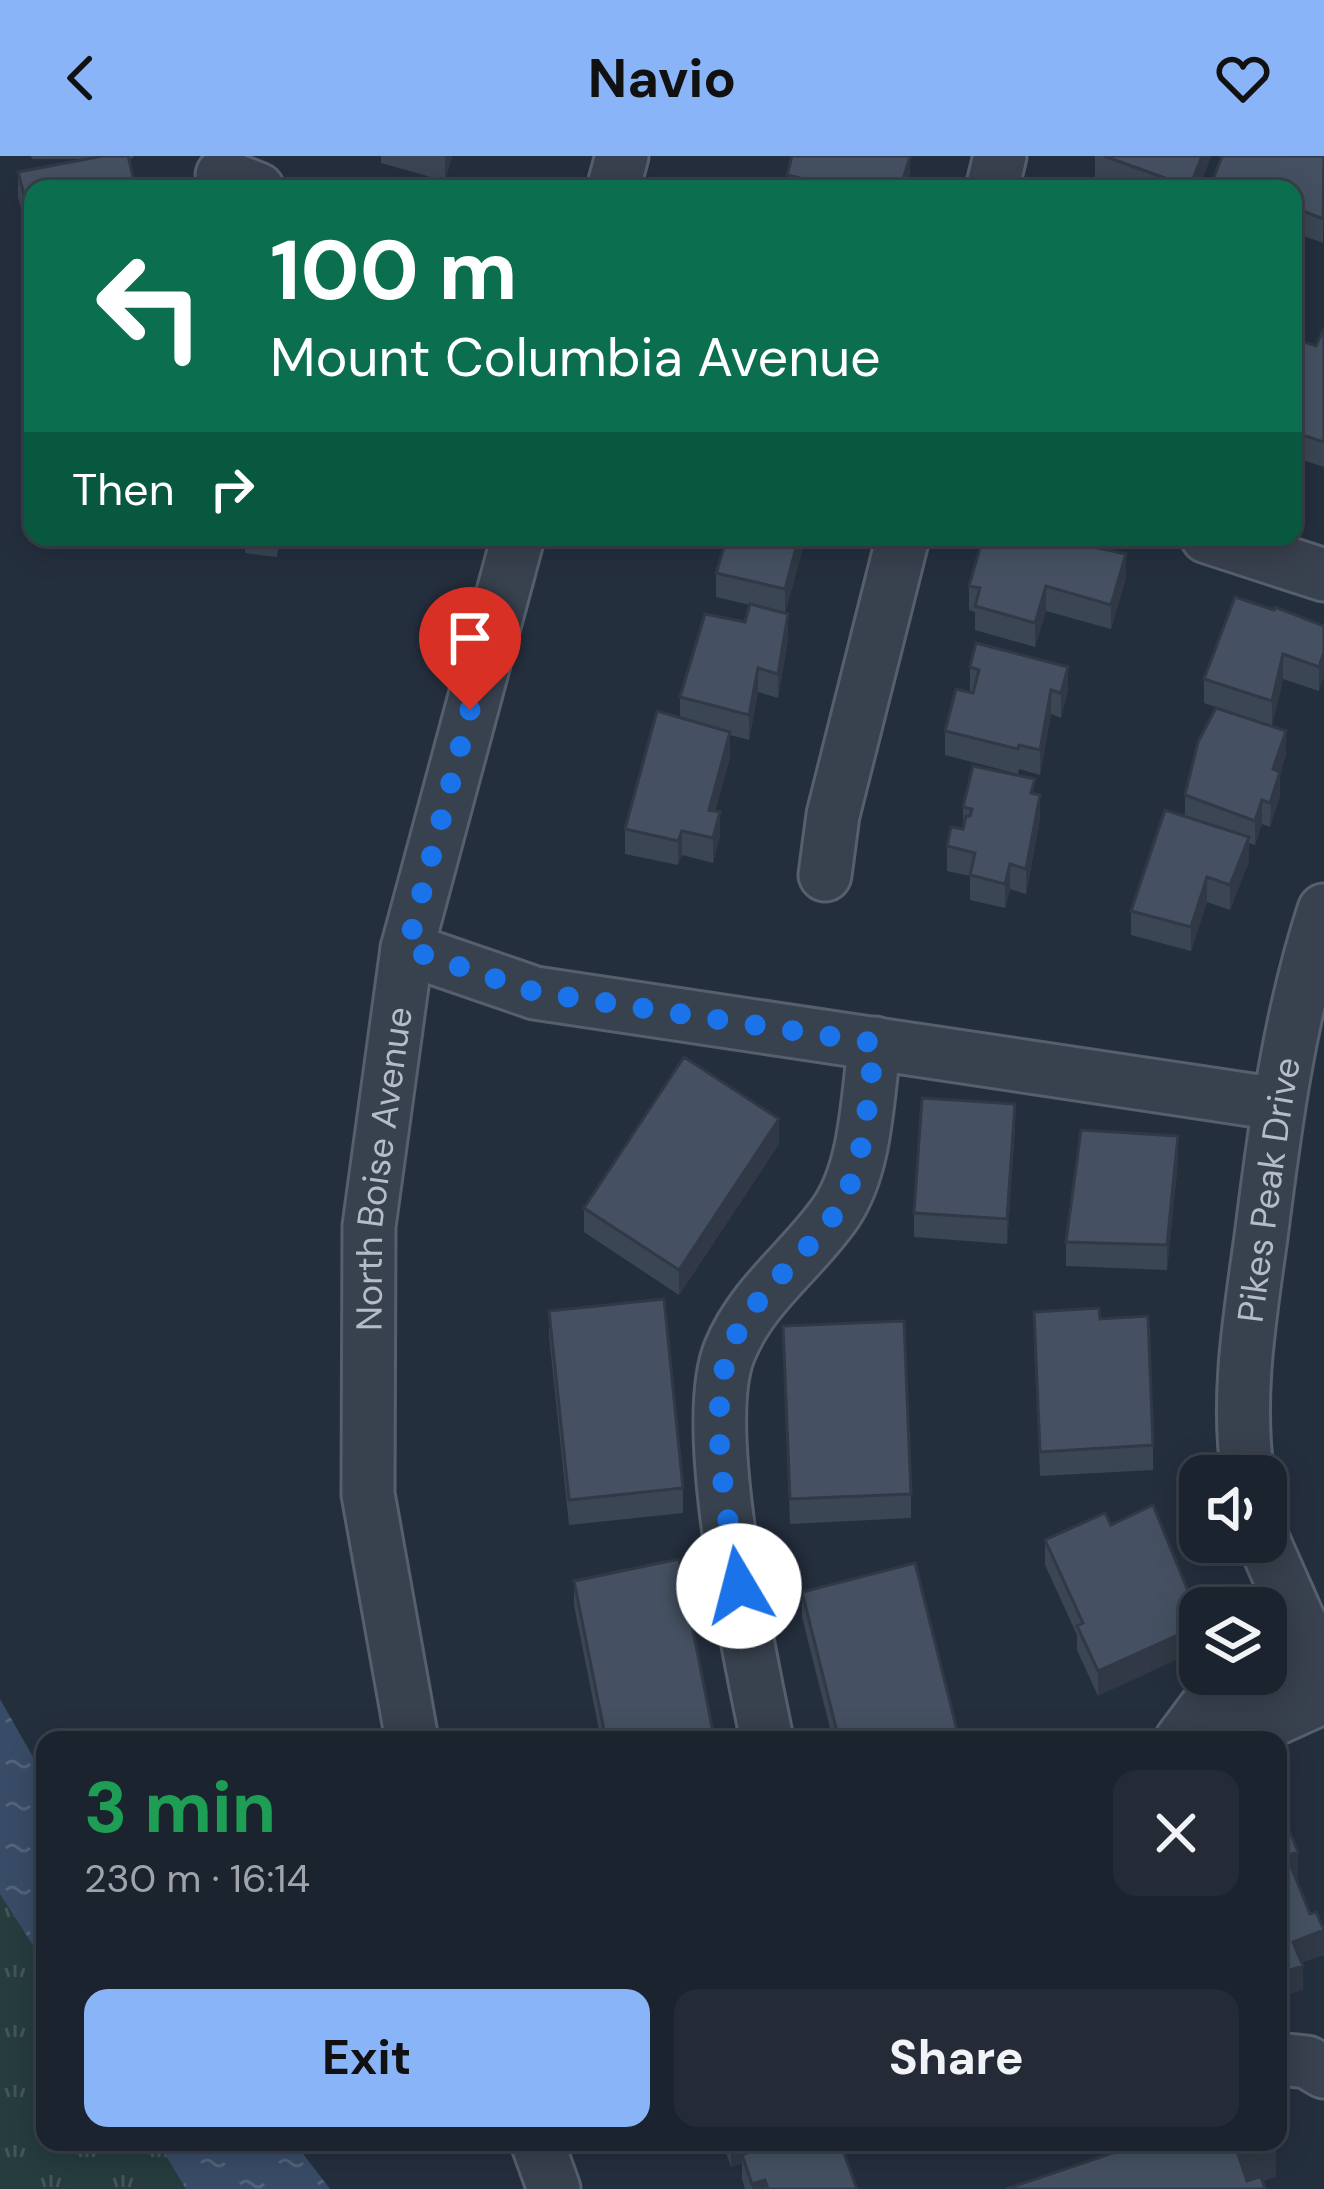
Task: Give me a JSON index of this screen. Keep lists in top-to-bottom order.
{
  "streets": {
    "street": ["North Boise Avenue", "Pikes Peak Drive"]
  },
  "page": {
    "header": "Navio",
    "turn": ["100 m", "Mount Columbia Avenue"],
    "then": "Then",
    "heading": ["3 min", "230 m · 16:14"],
    "buttons": ["Exit", "Share"]
  }
}
